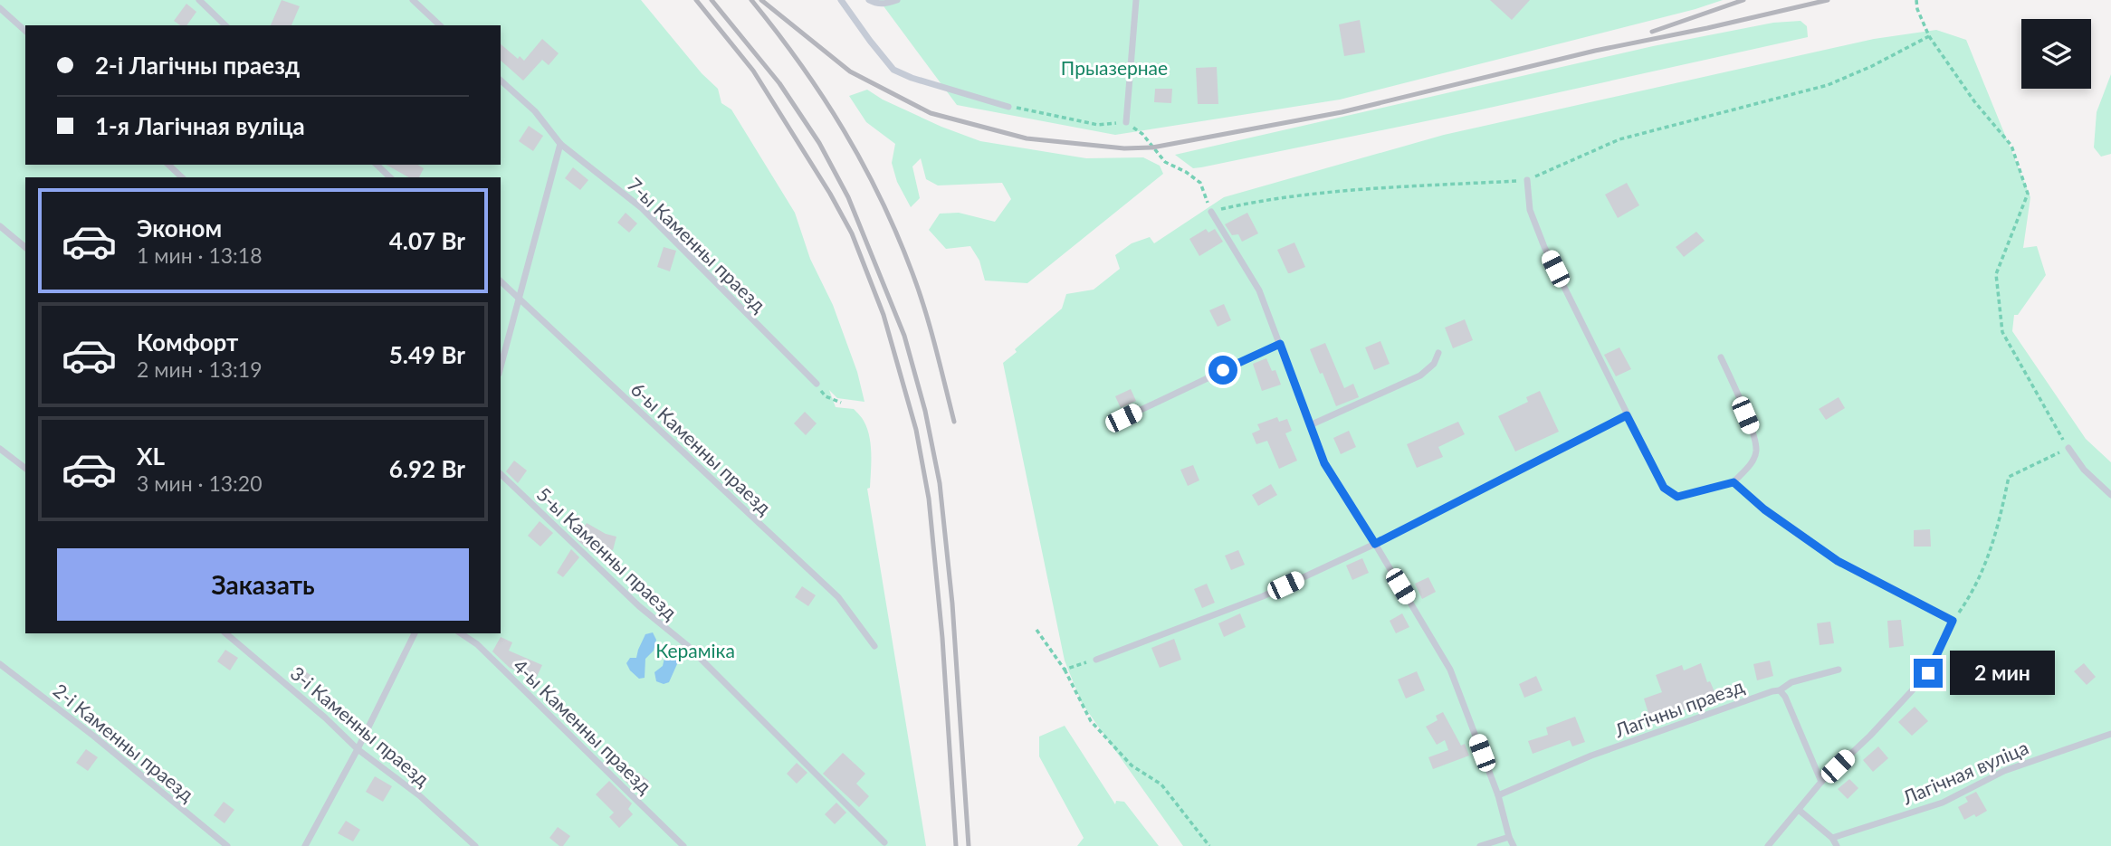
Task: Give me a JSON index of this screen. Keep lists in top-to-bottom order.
{
  "streets": {
    "lane": [
      "7-ы Каменны праезд",
      "6-ы Каменны праезд",
      "5-ы Каменны праезд",
      "Лагічны праезд",
      "3-і Каменны праезд",
      "4-ы Каменны праезд",
      "2-і Каменны праезд",
      "Лагічная вуліца"
    ]
  },
  "parks": ["Прыазернае", "Кераміка"],
  "page": {
    "banner": ["2-і Лагічны праезд", "1-я Лагічная вуліца"],
    "list": [
      {
        "name": "Эконом",
        "note": "1 мин · 13:18",
        "value": "4.07 Br"
      },
      {
        "name": "Комфорт",
        "note": "2 мин · 13:19",
        "value": "5.49 Br"
      },
      {
        "name": "XL",
        "note": "3 мин · 13:20",
        "value": "6.92 Br"
      }
    ],
    "buttons": "Заказать",
    "bubble": "2 мин"
  }
}
